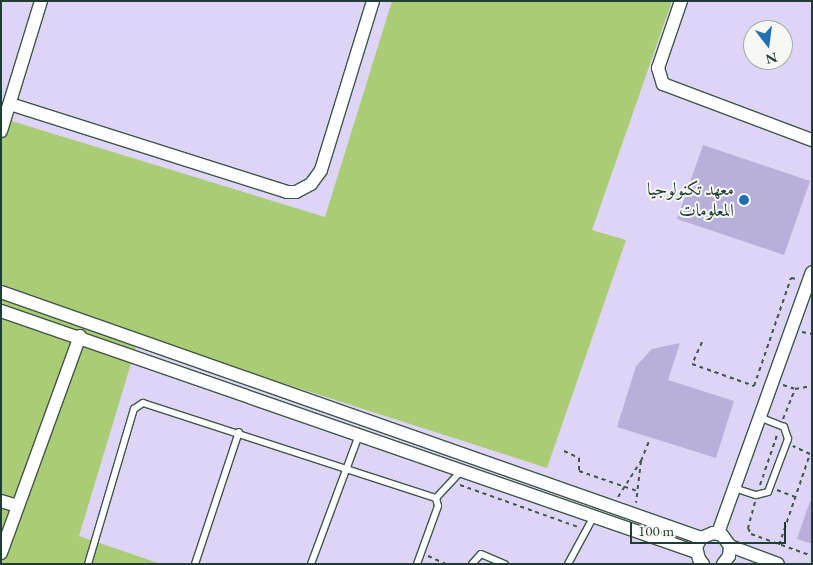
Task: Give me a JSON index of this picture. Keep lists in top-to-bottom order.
{
  "places": ["معهد تكنولوجيا المعلومات"],
  "scale_bar": "100 m",
  "north": "bottom"
}
